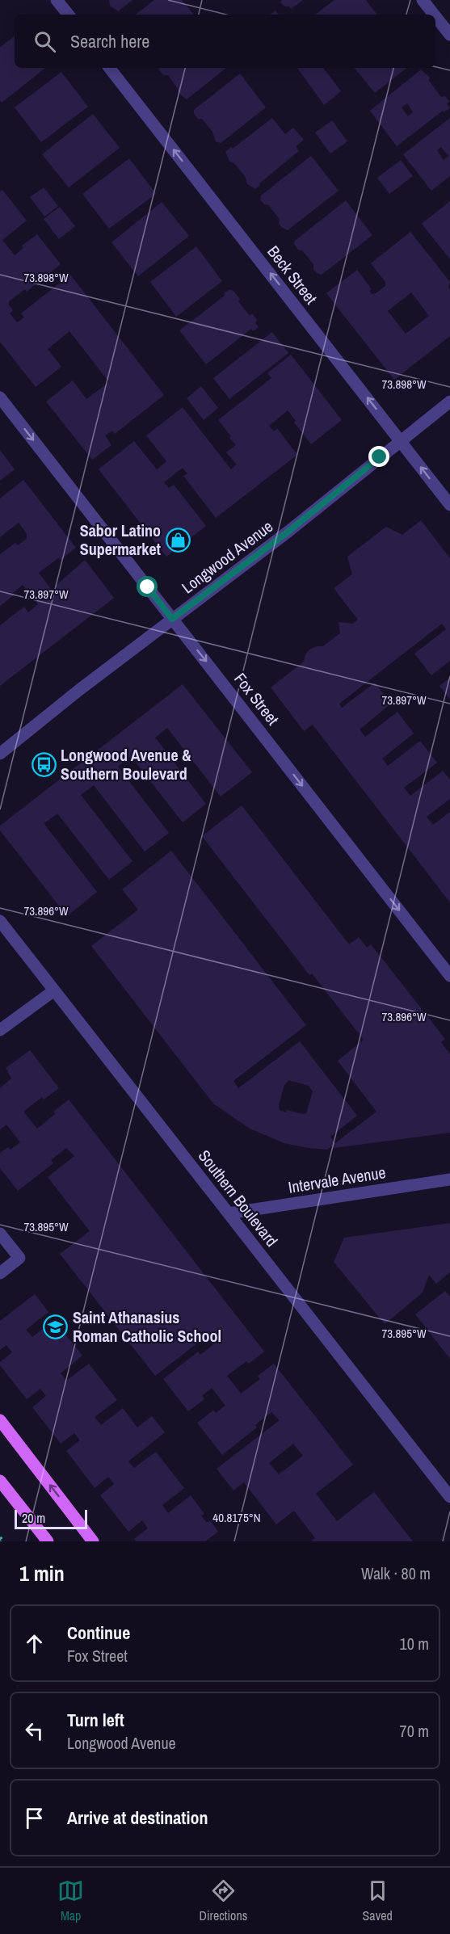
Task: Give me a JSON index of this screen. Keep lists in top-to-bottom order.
{
  "streets": {
    "street": [
      "Beck Street",
      "Longwood Avenue",
      "Fox Street",
      "Intervale Avenue",
      "Southern Boulevard"
    ]
  },
  "crossings": [
    ["Beck Street", "Longwood Avenue"],
    ["Longwood Avenue", "Fox Street"],
    ["Intervale Avenue", "Southern Boulevard"]
  ],
  "one_way": ["Beck Street", "Fox Street"],
  "places": {
    "shop": ["Sabor Latino Supermarket"],
    "bus stop": ["Longwood Avenue & Southern Boulevard"],
    "school or university": ["Saint Athanasius Roman Catholic School"]
  },
  "scale_bar": "20 m",
  "page": {
    "search": "Search here",
    "scale": "20 m",
    "heading": ["1 min", "Walk · 80 m"],
    "list": [
      ["Continue", "Fox Street", "10 m"],
      ["Turn left", "Longwood Avenue", "70 m"],
      "Arrive at destination"
    ],
    "nav": ["Map", "Directions", "Saved"]
  },
  "coordinates": [
    "73.898°W",
    "73.897°W",
    "73.896°W",
    "73.895°W",
    "40.8175°N"
  ]
}
